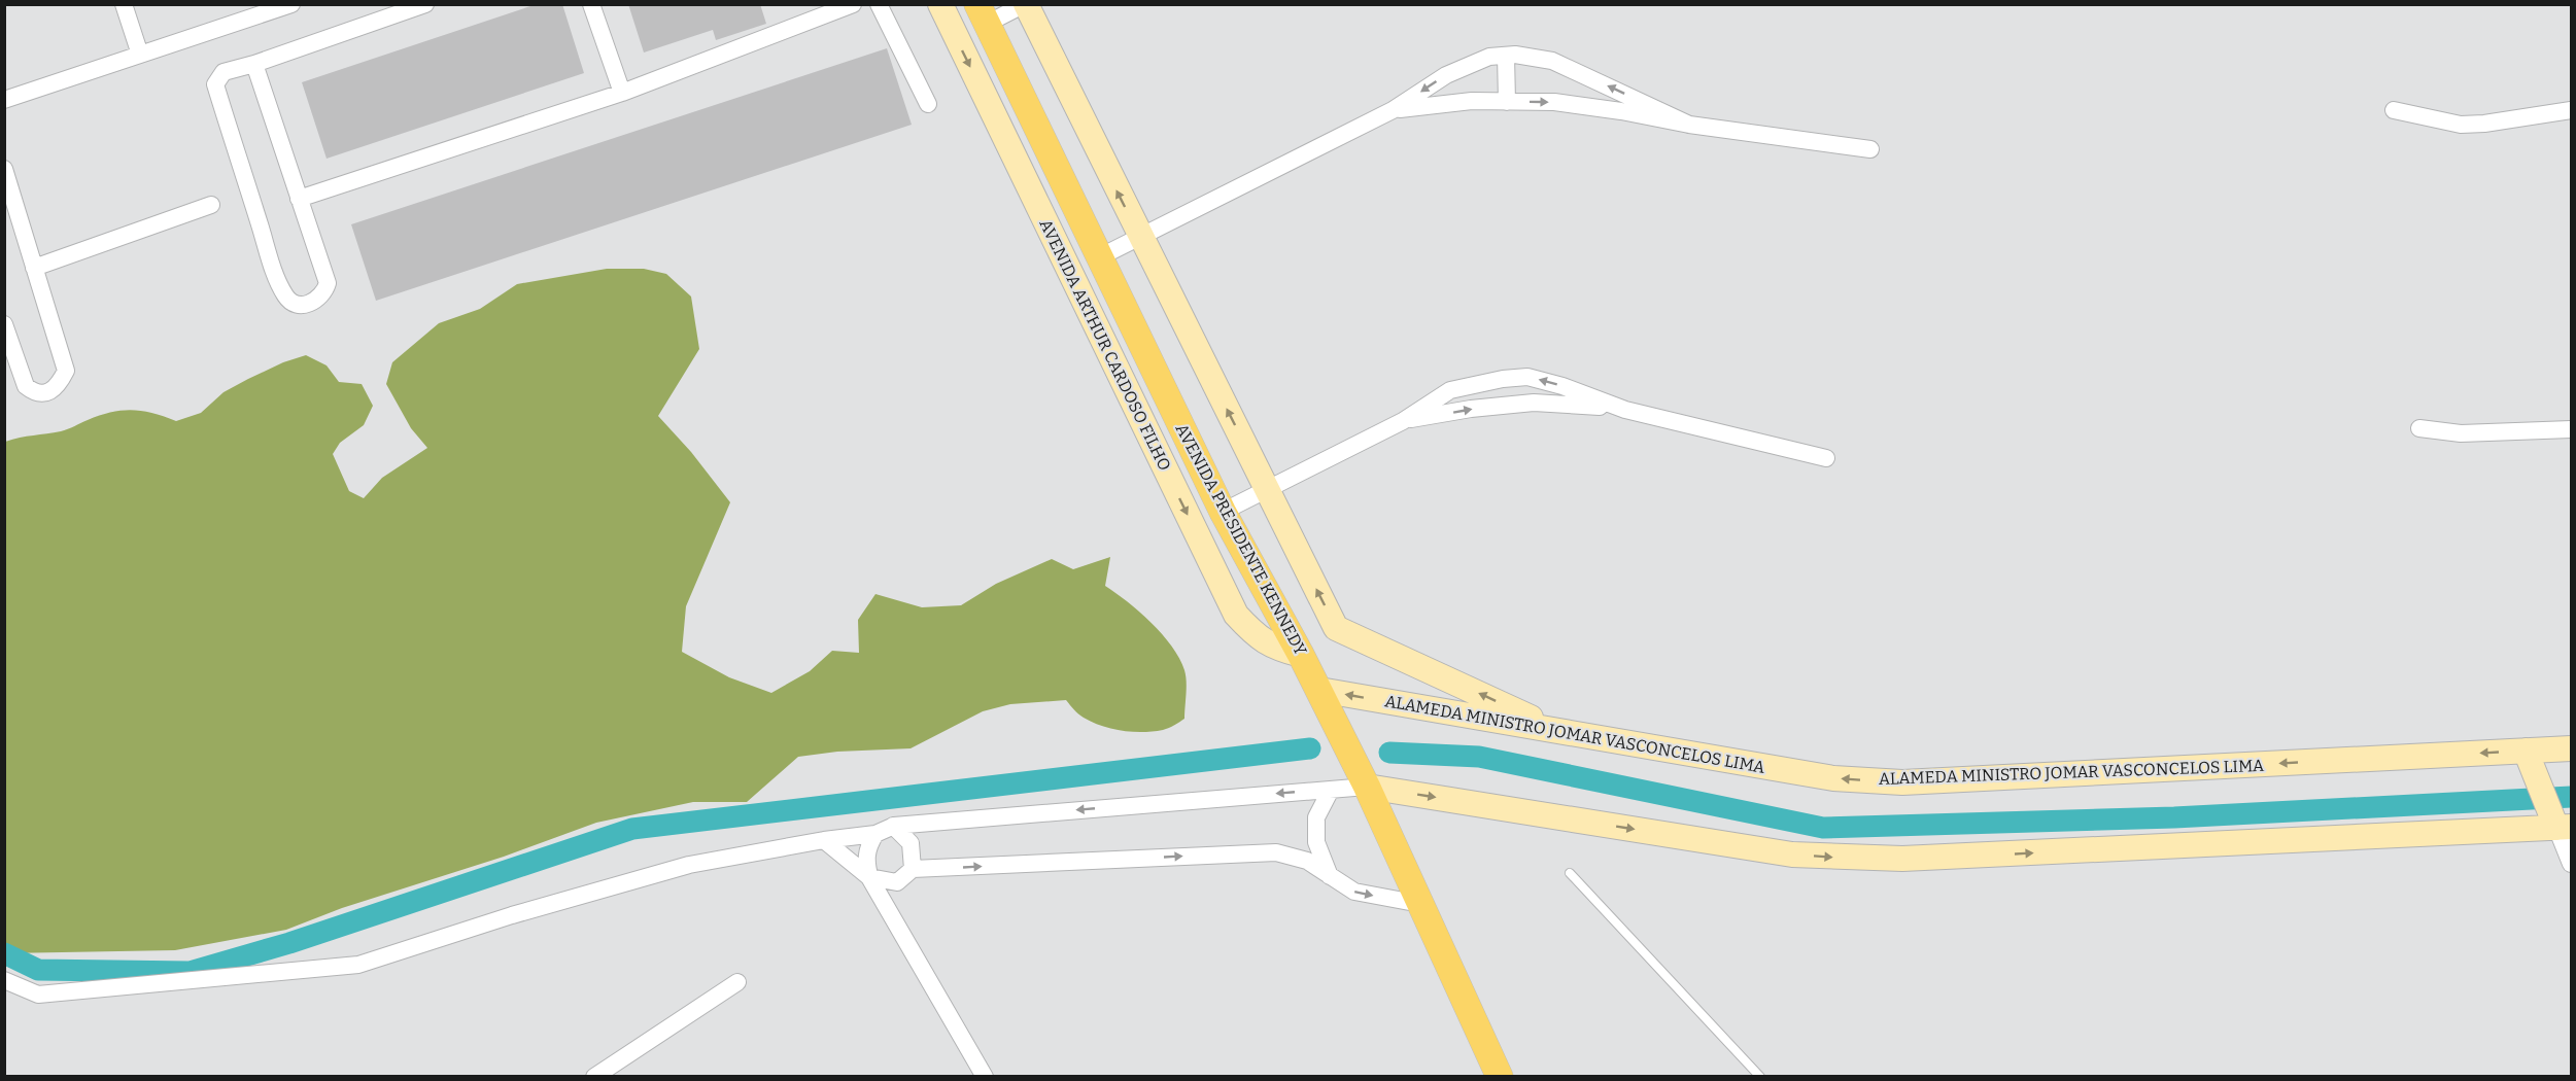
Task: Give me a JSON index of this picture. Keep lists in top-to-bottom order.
{
  "streets": {
    "main road": ["AVENIDA ARTHUR CARDOSO FILHO", "AVENIDA PRESIDENTE KENNEDY", "ALAMEDA MINISTRO JOMAR VASCONCELOS LIMA"]
  },
  "crossings": [
    ["AVENIDA ARTHUR CARDOSO FILHO", "AVENIDA PRESIDENTE KENNEDY"],
    ["AVENIDA PRESIDENTE KENNEDY", "ALAMEDA MINISTRO JOMAR VASCONCELOS LIMA"]
  ]
}
